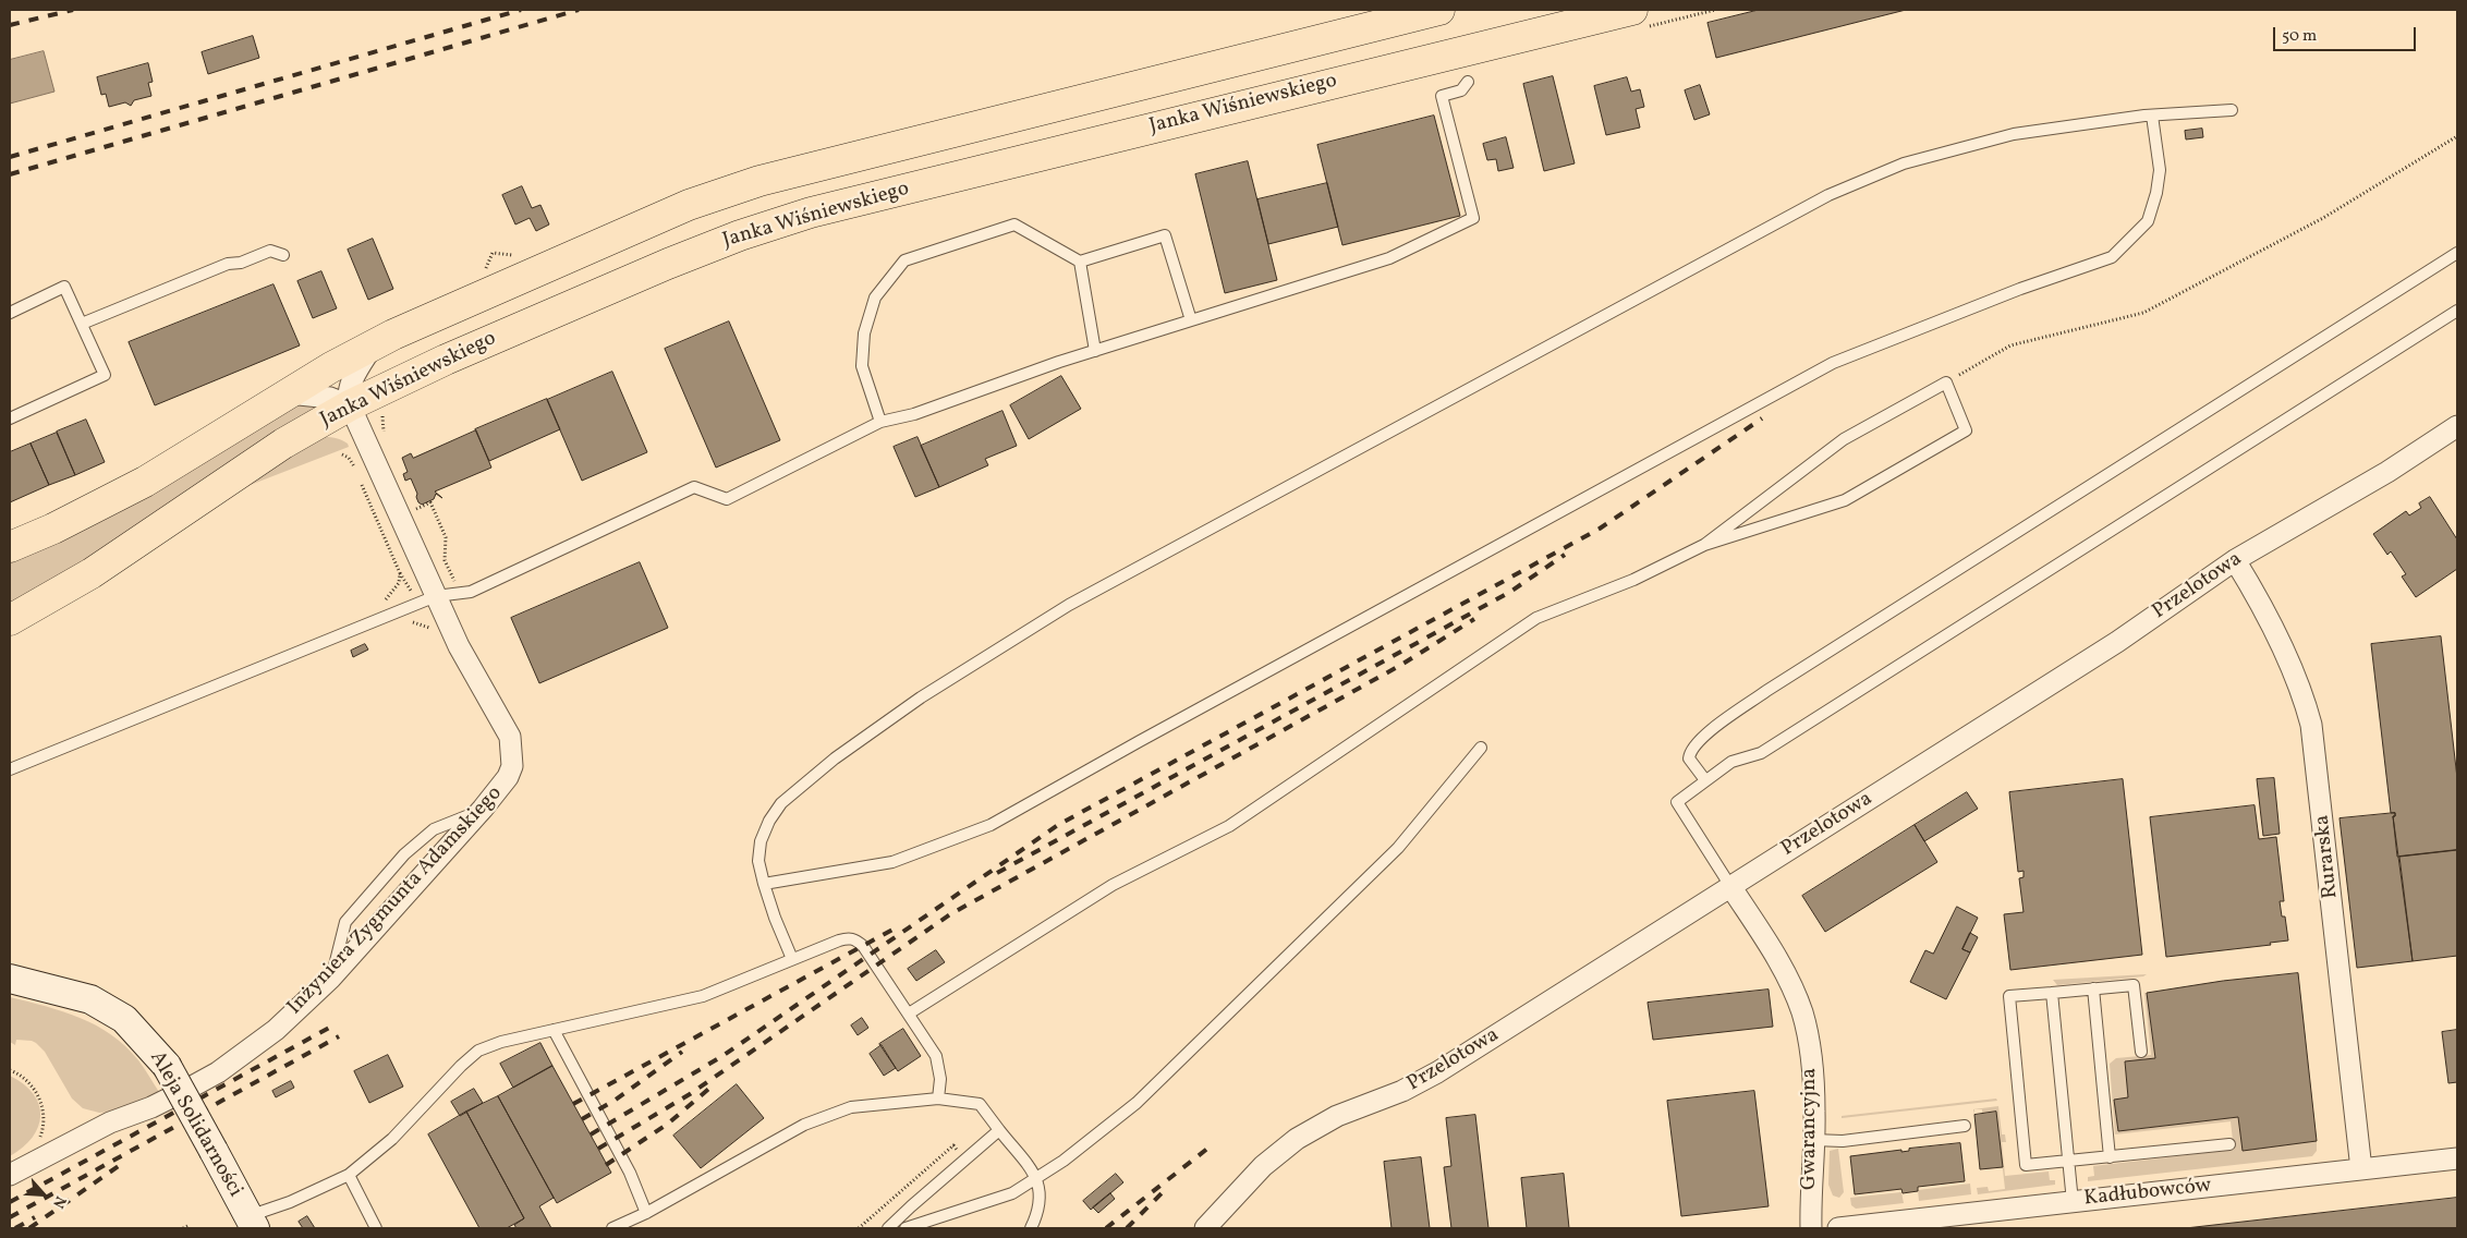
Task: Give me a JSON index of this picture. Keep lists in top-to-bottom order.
{
  "streets": {
    "highway": ["Janka Wiśniewskiego"],
    "street": [
      "Przelotowa",
      "Rurarska",
      "Inżyniera Zygmunta Adamskiego",
      "Aleja Solidarności",
      "Gwarancyjna",
      "Kadłubowców"
    ]
  },
  "crossings": [
    ["Janka Wiśniewskiego", "Inżyniera Zygmunta Adamskiego"],
    ["Przelotowa", "Rurarska"],
    ["Przelotowa", "Gwarancyjna"],
    ["Rurarska", "Kadłubowców"]
  ],
  "scale_bar": "50 m",
  "north": "bottom right"
}
